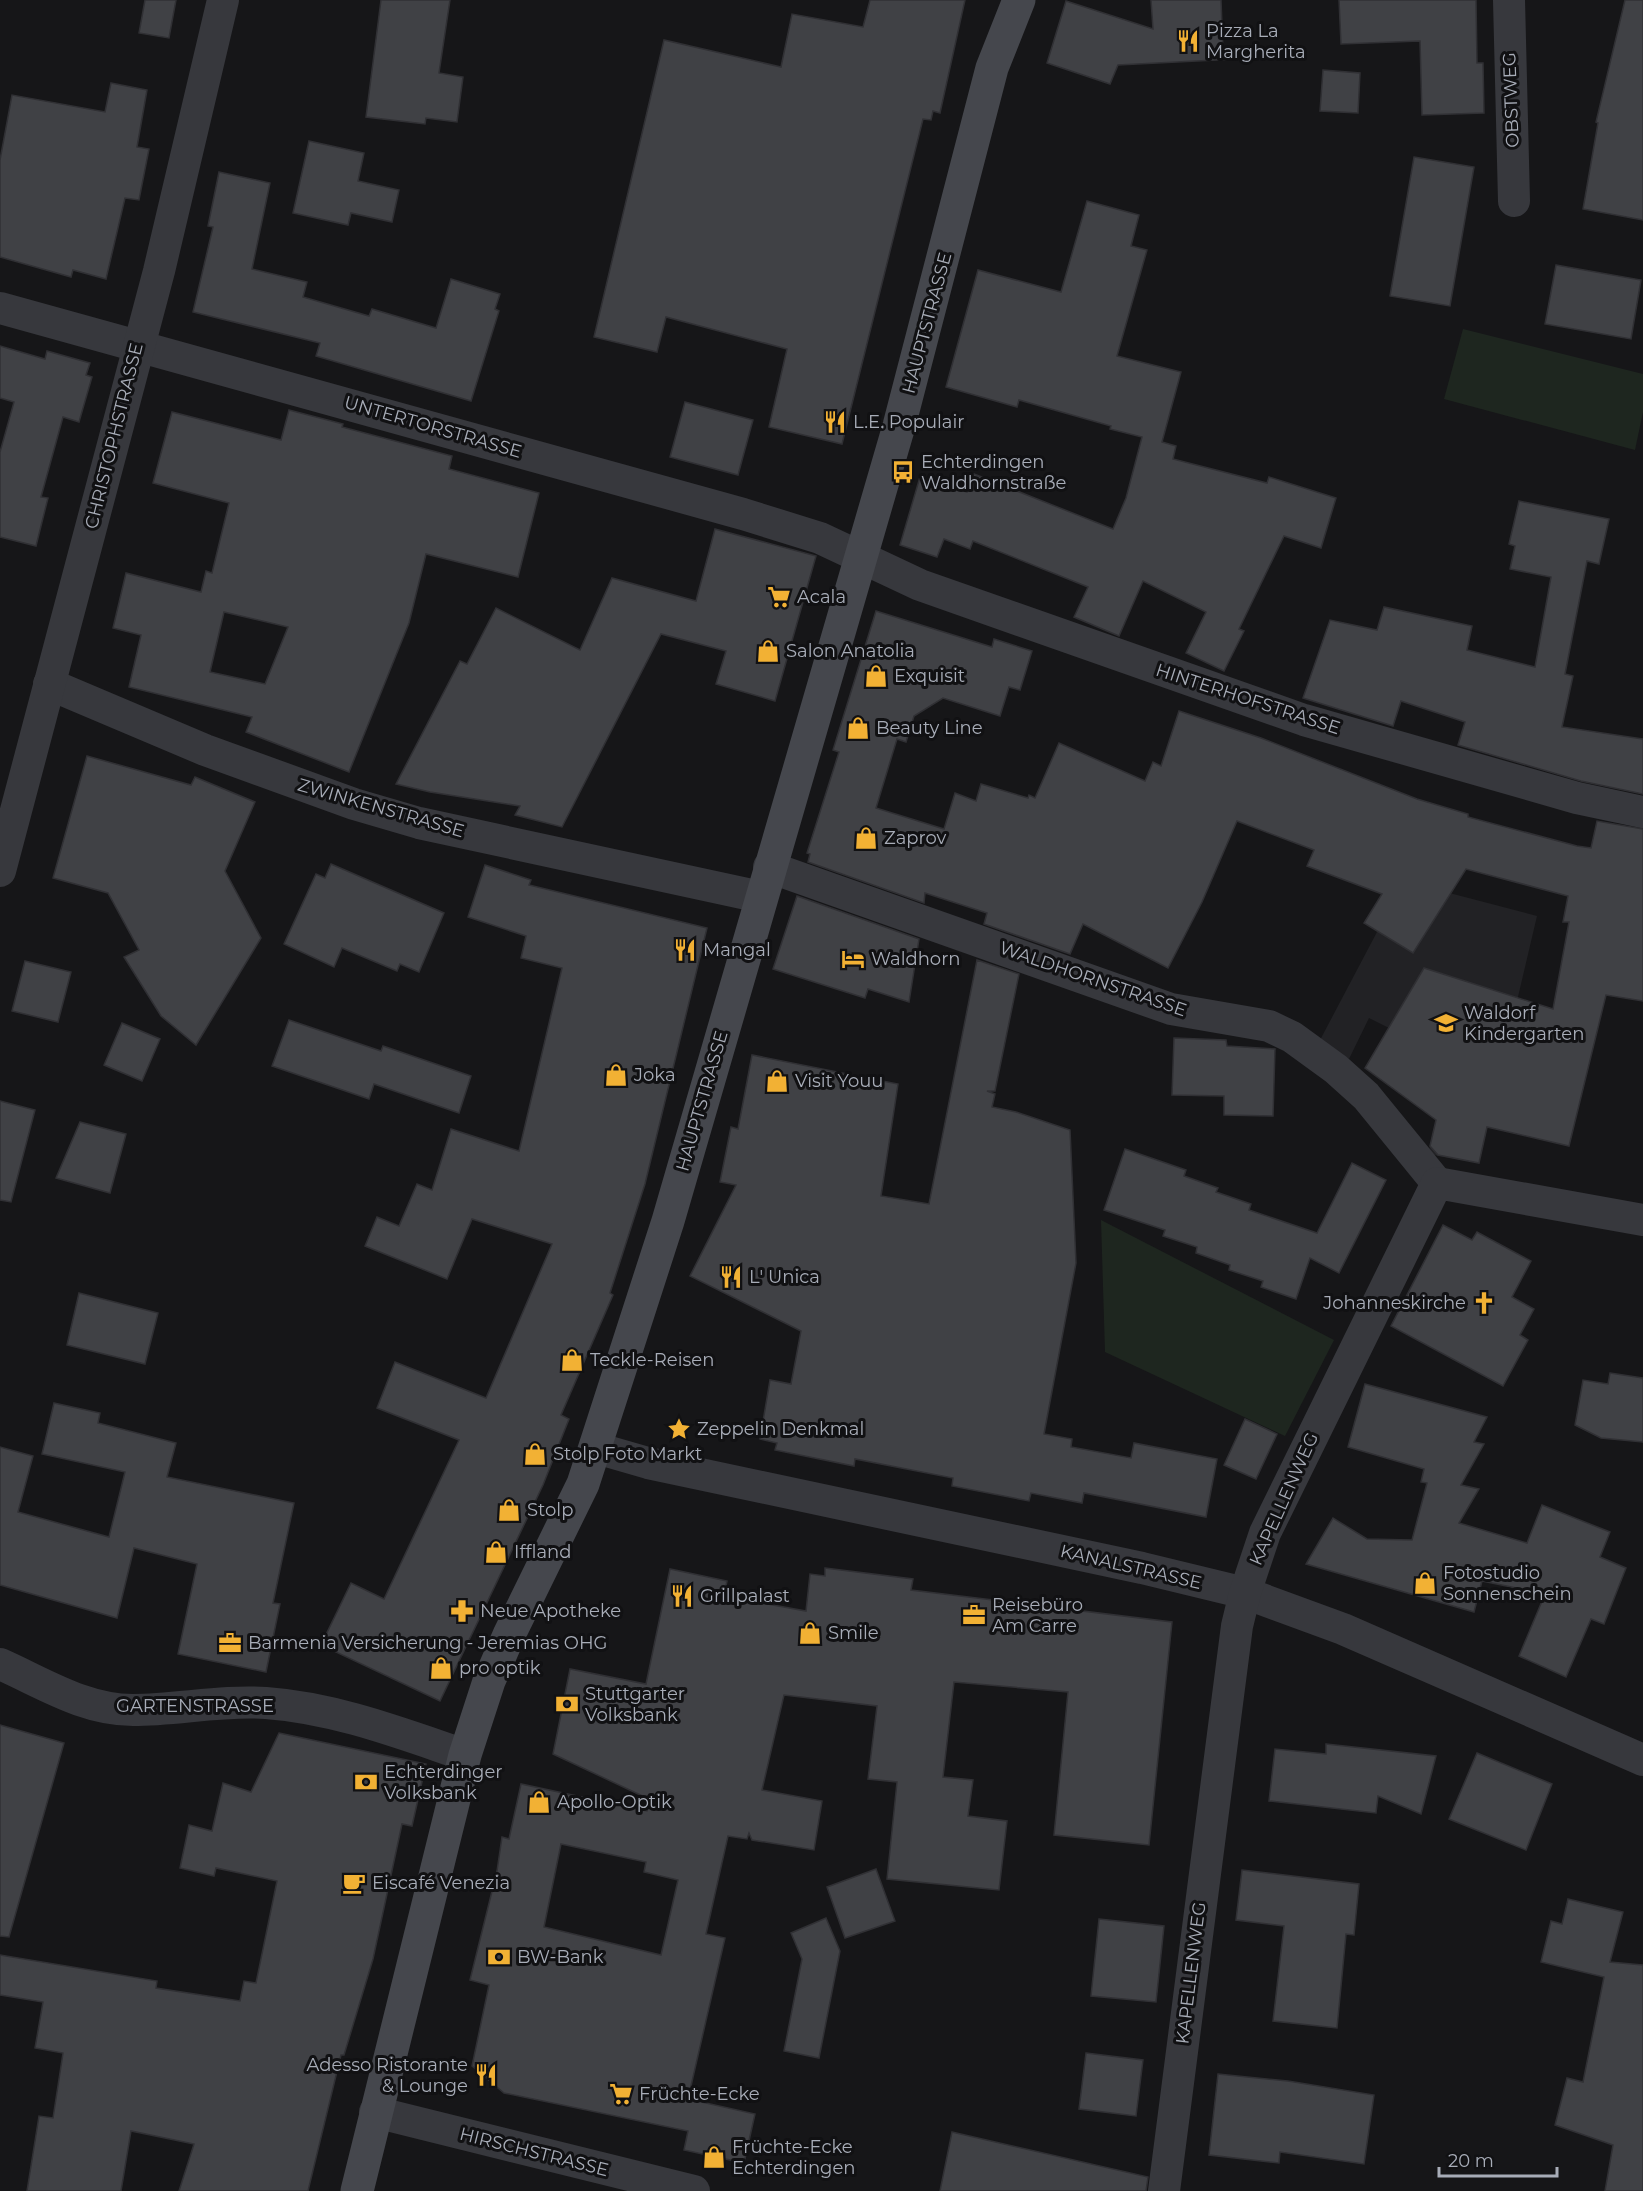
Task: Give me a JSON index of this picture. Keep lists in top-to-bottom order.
{
  "streets": {
    "main road": ["HAUPTSTRASSE"],
    "street": [
      "OBSTWEG",
      "UNTERTORSTRASSE",
      "CHRISTOPHSTRASSE",
      "HINTERHOFSTRASSE",
      "ZWINKENSTRASSE",
      "WALDHORNSTRASSE",
      "KAPELLENWEG",
      "KANALSTRASSE",
      "GARTENSTRASSE",
      "HIRSCHSTRASSE"
    ]
  },
  "crossings": [
    ["HAUPTSTRASSE", "UNTERTORSTRASSE"],
    ["HAUPTSTRASSE", "HINTERHOFSTRASSE"],
    ["HAUPTSTRASSE", "ZWINKENSTRASSE"],
    ["HAUPTSTRASSE", "WALDHORNSTRASSE"],
    ["HAUPTSTRASSE", "KANALSTRASSE"],
    ["HAUPTSTRASSE", "GARTENSTRASSE"],
    ["HAUPTSTRASSE", "HIRSCHSTRASSE"],
    ["UNTERTORSTRASSE", "CHRISTOPHSTRASSE"],
    ["UNTERTORSTRASSE", "HINTERHOFSTRASSE"],
    ["CHRISTOPHSTRASSE", "ZWINKENSTRASSE"],
    ["ZWINKENSTRASSE", "WALDHORNSTRASSE"],
    ["WALDHORNSTRASSE", "KAPELLENWEG"],
    ["KAPELLENWEG", "KANALSTRASSE"]
  ],
  "places": {
    "restaurant": [
      "Pizza La Margherita",
      "L.E. Populair",
      "Mangal",
      "L' Unica",
      "Grillpalast",
      "Adesso Ristorante & Lounge"
    ],
    "bus stop": ["Echterdingen Waldhornstraße"],
    "supermarket": ["Acala", "Früchte-Ecke"],
    "shop": [
      "Salon Anatolia",
      "Exquisit",
      "Beauty Line",
      "Zaprov",
      "Joka",
      "Visit Youu",
      "Teckle-Reisen",
      "Stolp Foto Markt",
      "Stolp",
      "Iffland",
      "Fotostudio Sonnenschein",
      "Smile",
      "pro optik",
      "Apollo-Optik",
      "Früchte-Ecke Echterdingen"
    ],
    "hotel": ["Waldhorn"],
    "school or university": ["Waldorf Kindergarten"],
    "church": ["Johanneskirche"],
    "place": ["Zeppelin Denkmal"],
    "pharmacy": ["Neue Apotheke"],
    "office": ["Reisebüro Am Carre", "Barmenia Versicherung - Jeremias OHG"],
    "bank": ["Stuttgarter Volksbank", "Echterdinger Volksbank", "BW-Bank"],
    "cafe": ["Eiscafé Venezia"]
  },
  "scale_bar": "20 m"
}
